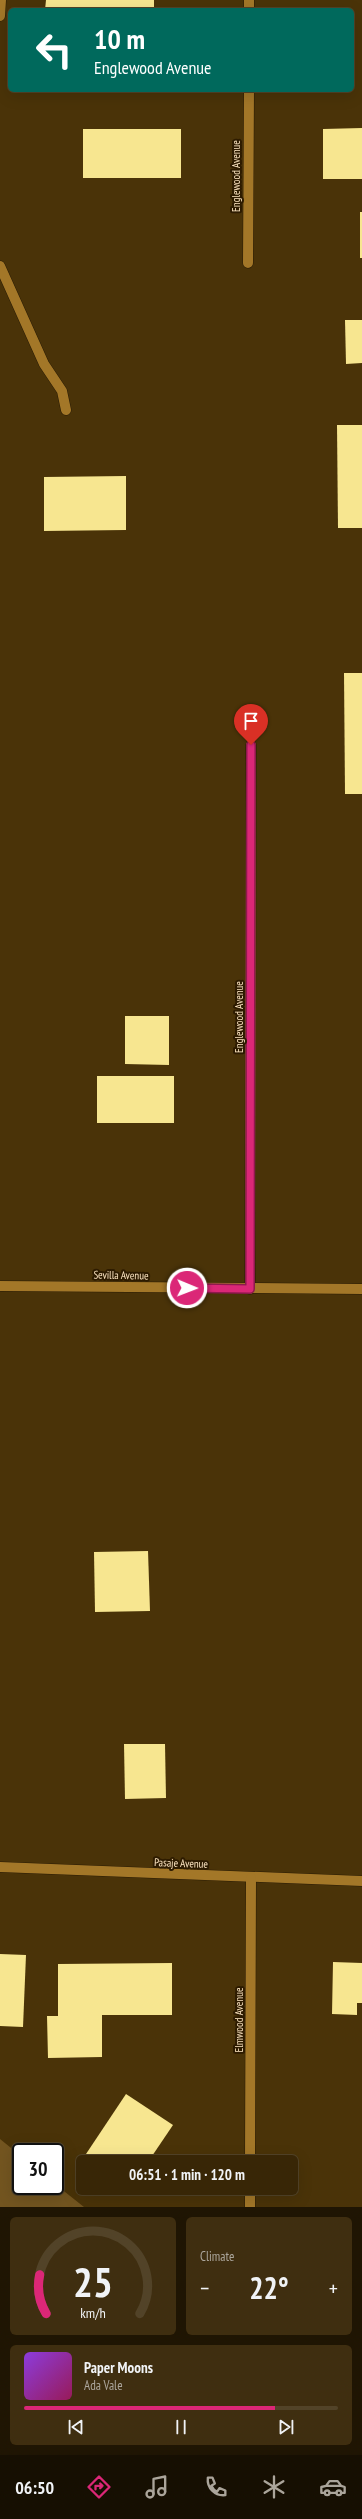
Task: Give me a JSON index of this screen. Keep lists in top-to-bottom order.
{
  "streets": {
    "street": [
      "Englewood Avenue",
      "Sevilla Avenue",
      "Pasaje Avenue",
      "Elmwood Avenue"
    ]
  },
  "crossings": [
    ["Englewood Avenue", "Sevilla Avenue"],
    ["Pasaje Avenue", "Elmwood Avenue"]
  ],
  "page": {
    "turn": ["10 m", "Englewood Avenue"],
    "limit": "30",
    "trip": "06:51 · 1 min · 120 m",
    "tile": "Climate",
    "heat": ["−", "22°", "+"],
    "song": ["Paper Moons", "Ada Vale"],
    "tabs": "06:50",
    "gauge": ["25", "km/h"]
  }
}
